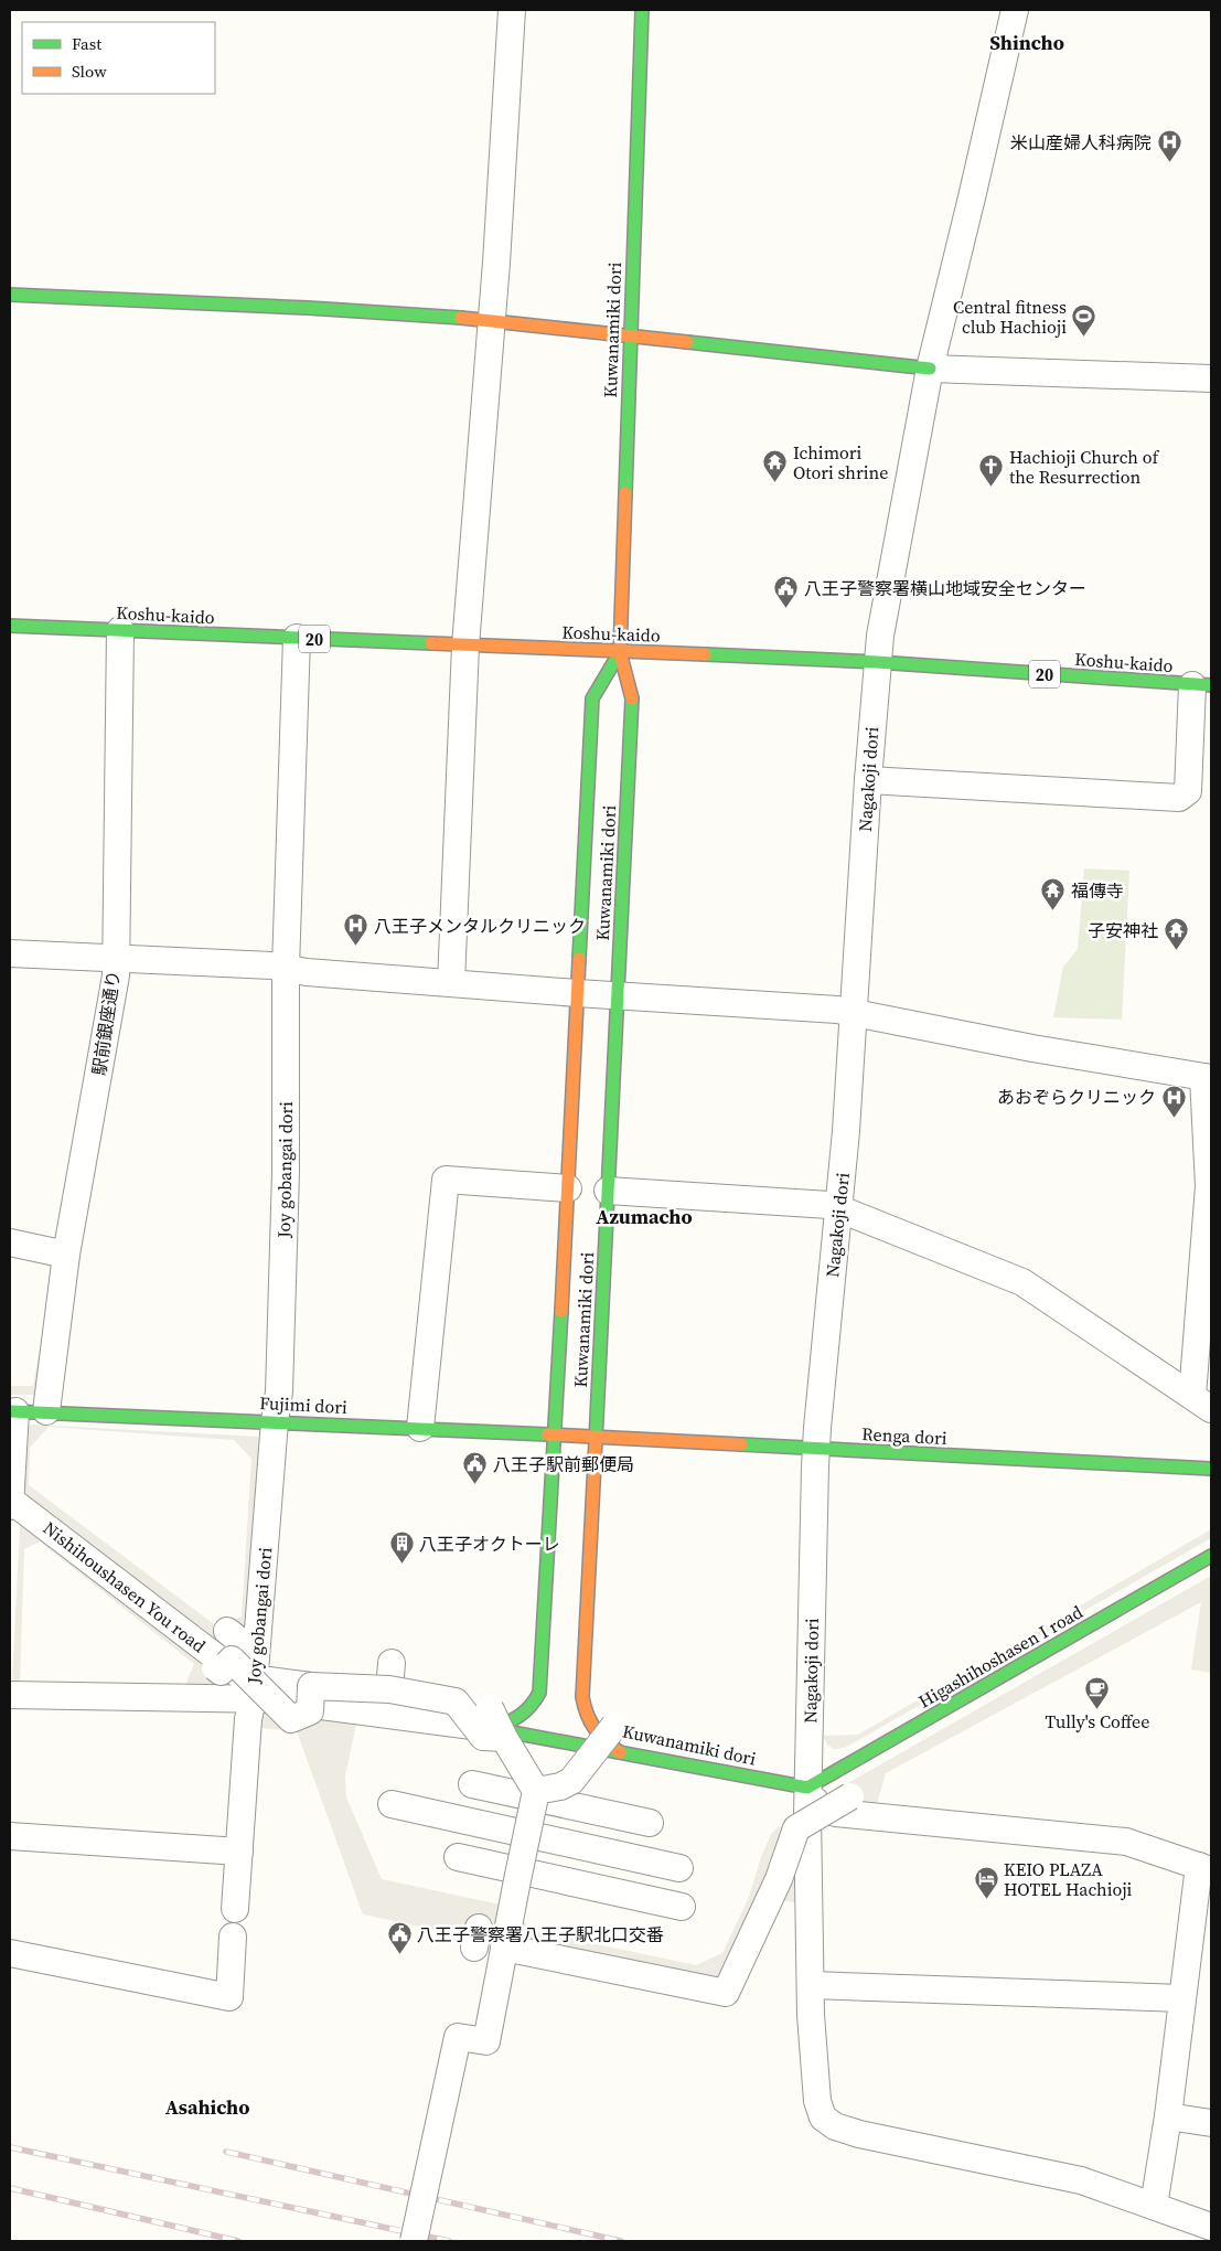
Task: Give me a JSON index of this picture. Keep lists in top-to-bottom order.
{
  "streets": {
    "main road": [
      "Kuwanamiki dori",
      "Koshu-kaido",
      "20",
      "Fujimi dori",
      "Renga dori",
      "Higashihoshasen I road"
    ],
    "street": [
      "Nagakoji dori",
      "駅前銀座通り",
      "Joy gobangai dori",
      "Nishihoushasen You road"
    ]
  },
  "crossings": [
    ["Kuwanamiki dori", "Koshu-kaido"],
    ["Kuwanamiki dori", "Nagakoji dori"],
    ["Kuwanamiki dori", "Fujimi dori"],
    ["Kuwanamiki dori", "Renga dori"],
    ["Kuwanamiki dori", "Higashihoshasen I road"],
    ["Koshu-kaido", "Nagakoji dori"],
    ["Koshu-kaido", "駅前銀座通り"],
    ["Koshu-kaido", "Joy gobangai dori"],
    ["Nagakoji dori", "Renga dori"],
    ["Nagakoji dori", "Higashihoshasen I road"],
    ["駅前銀座通り", "Fujimi dori"],
    ["Joy gobangai dori", "Fujimi dori"],
    ["Joy gobangai dori", "Nishihoushasen You road"],
    ["Fujimi dori", "Renga dori"]
  ],
  "districts": ["Shincho", "Azumacho", "Asahicho"],
  "places": {
    "hospital": ["米山産婦人科病院", "八王子メンタルクリニック", "あおぞらクリニック"],
    "sports": ["Central fitness club Hachioji"],
    "temple": ["Ichimori Otori shrine", "福傳寺", "子安神社"],
    "church": ["Hachioji Church of the Resurrection"],
    "public building": ["八王子警察署横山地域安全センター", "八王子駅前郵便局", "八王子警察署八王子駅北口交番"],
    "building": ["八王子オクトーレ"],
    "cafe": ["Tully's Coffee"],
    "hotel": ["KEIO PLAZA HOTEL Hachioji"]
  },
  "legend": ["Fast", "Slow"]
}
